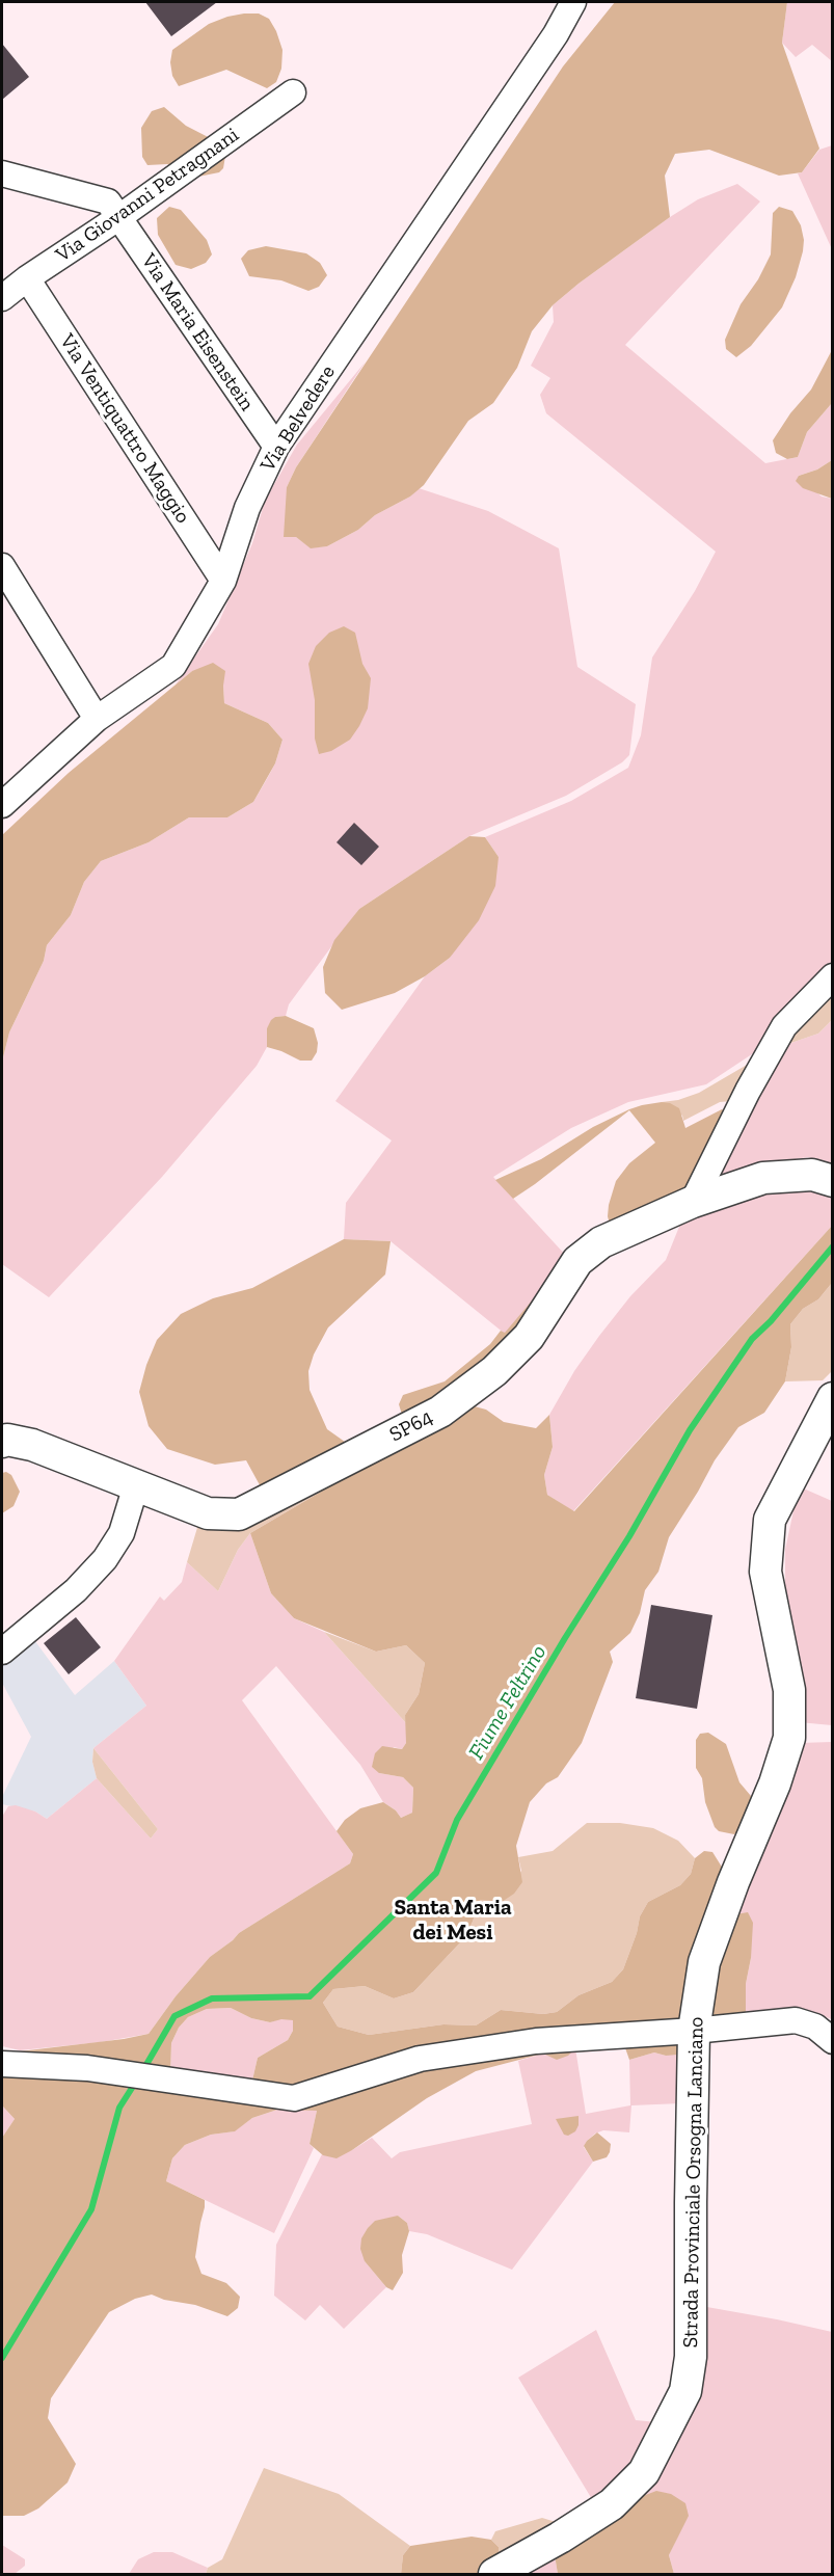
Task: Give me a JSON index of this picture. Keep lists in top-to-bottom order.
{
  "streets": {
    "street": [
      "Via Giovanni Petragnani",
      "Via Maria Eisenstein",
      "Via Belvedere",
      "Via Ventiquattro Maggio",
      "SP64",
      "Strada Provinciale Orsogna Lanciano"
    ]
  },
  "crossings": [
    ["Via Giovanni Petragnani", "Via Maria Eisenstein"],
    ["Via Giovanni Petragnani", "Via Ventiquattro Maggio"],
    ["Via Maria Eisenstein", "Via Belvedere"],
    ["Via Belvedere", "Via Ventiquattro Maggio"]
  ],
  "districts": ["Santa Maria dei Mesi"],
  "water": ["Fiume Feltrino"]
}
